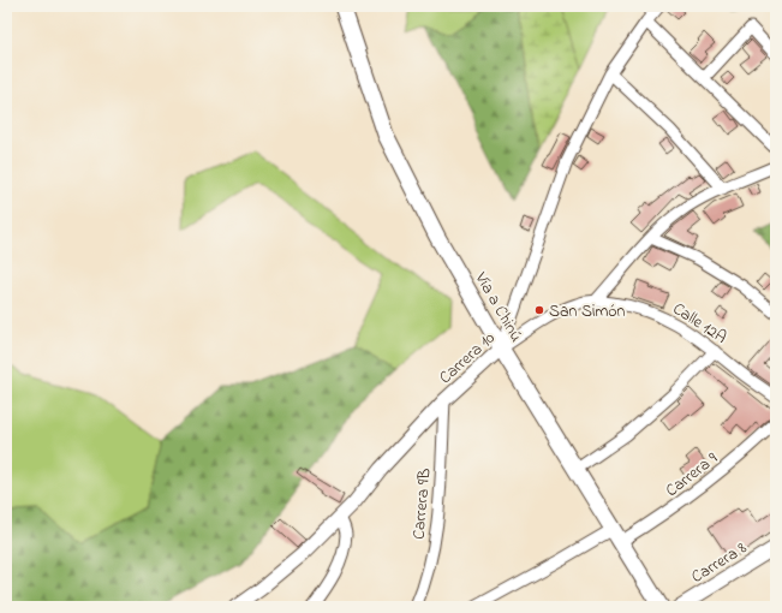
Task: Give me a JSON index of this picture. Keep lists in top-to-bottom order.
{
  "streets": {
    "main road": ["Vía a Chinú"],
    "street": [
      "Calle 12A",
      "Carrera 10",
      "Carrera 9",
      "Carrera 9B",
      "Carrera 8"
    ]
  },
  "crossings": [
    ["Vía a Chinú", "Carrera 10"],
    ["Vía a Chinú", "Carrera 9"],
    ["Calle 12A", "Carrera 10"],
    ["Carrera 10", "Carrera 9B"]
  ],
  "places": ["San Simón"]
}
